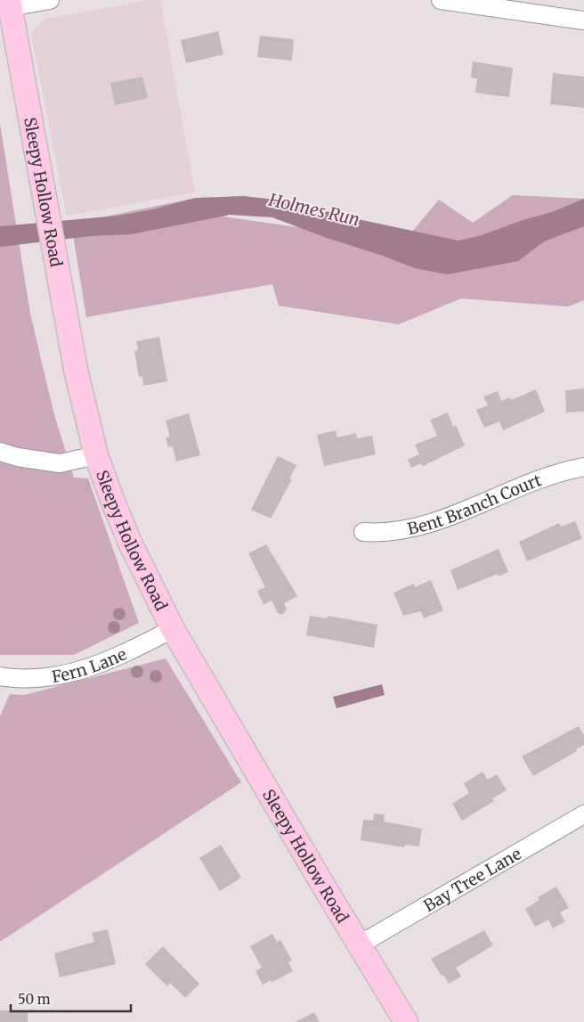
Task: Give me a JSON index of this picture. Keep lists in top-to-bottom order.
{
  "streets": {
    "main road": ["Sleepy Hollow Road"],
    "street": ["Bent Branch Court", "Fern Lane", "Bay Tree Lane"]
  },
  "crossings": [
    ["Sleepy Hollow Road", "Fern Lane"],
    ["Sleepy Hollow Road", "Bay Tree Lane"]
  ],
  "water": ["Holmes Run"],
  "scale_bar": "50 m"
}
